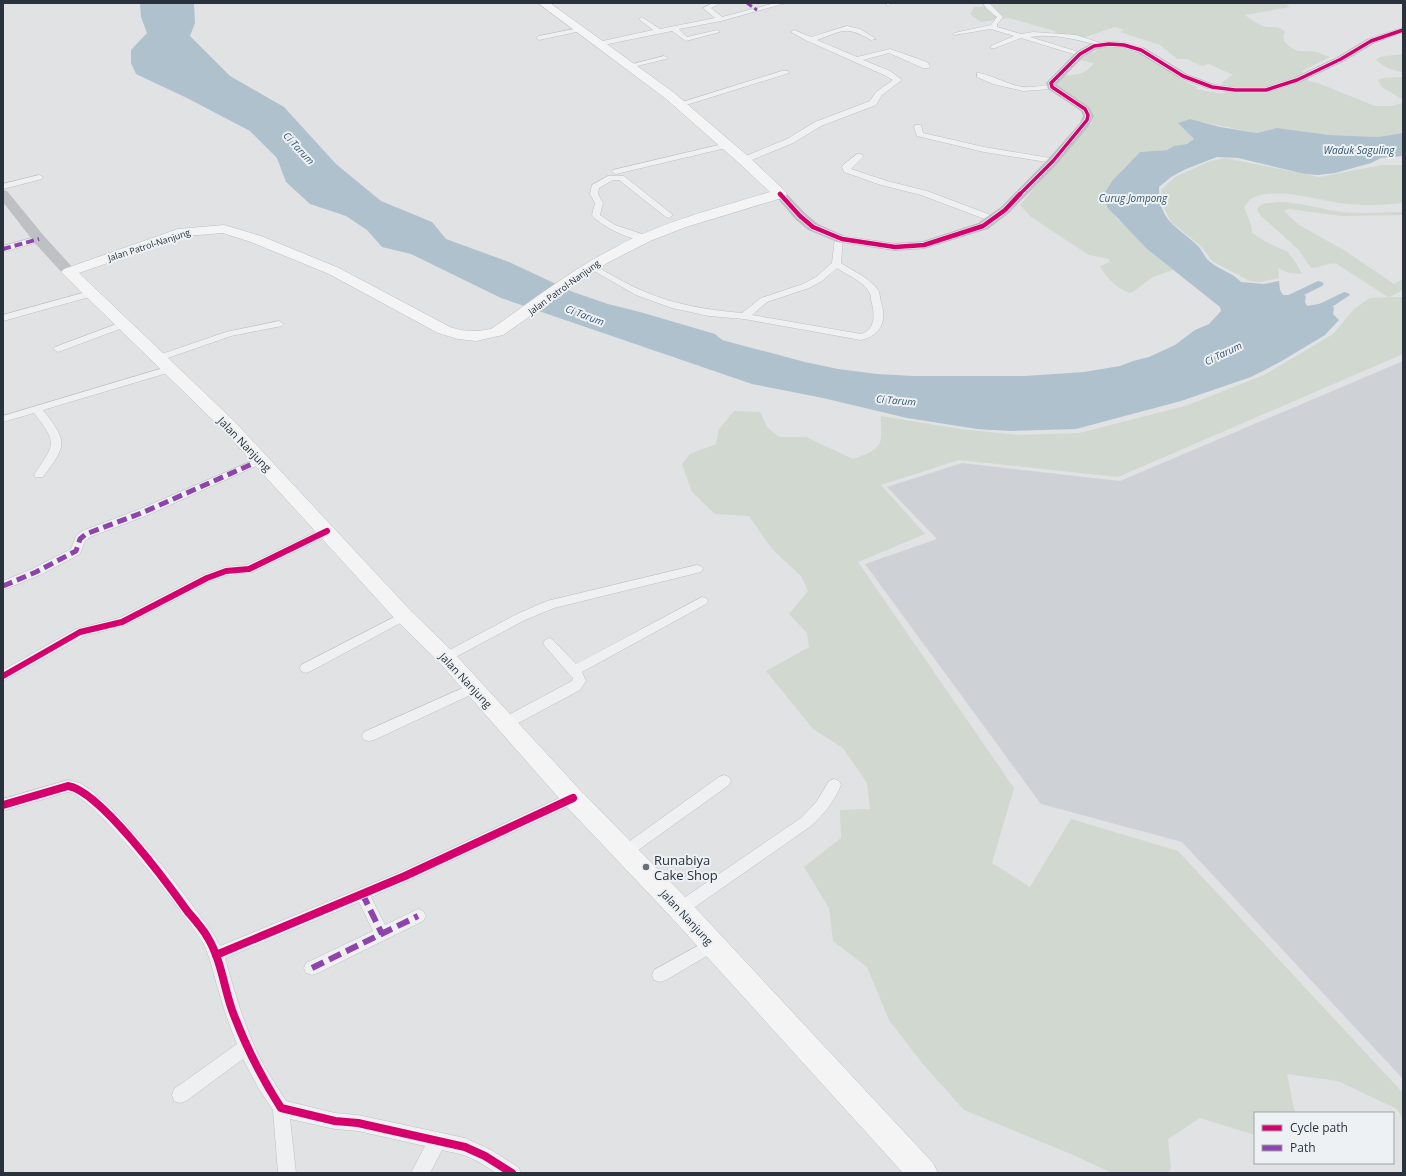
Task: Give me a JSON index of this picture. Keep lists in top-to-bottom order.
{
  "streets": {
    "main road": ["Jalan Patrol-Nanjung", "Jalan Nanjung"]
  },
  "crossings": [
    ["Jalan Patrol-Nanjung", "Jalan Nanjung"]
  ],
  "water": ["Ci Tarum", "Waduk Saguling", "Curug Jompong"],
  "places": ["Runabiya Cake Shop"],
  "legend": ["Cycle path", "Path"]
}
